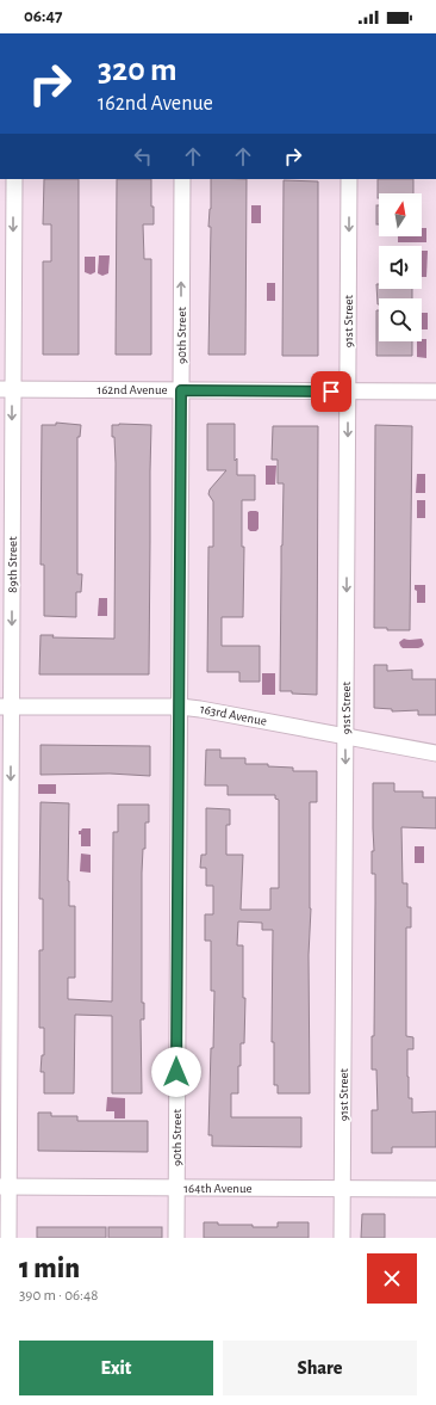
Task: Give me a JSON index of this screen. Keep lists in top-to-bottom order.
{
  "streets": {
    "street": [
      "91st Street",
      "90th Street",
      "162nd Avenue",
      "89th Street",
      "163rd Avenue",
      "164th Avenue"
    ]
  },
  "crossings": [
    ["91st Street", "162nd Avenue"],
    ["91st Street", "163rd Avenue"],
    ["91st Street", "164th Avenue"],
    ["90th Street", "162nd Avenue"],
    ["90th Street", "163rd Avenue"],
    ["90th Street", "164th Avenue"],
    ["162nd Avenue", "89th Street"],
    ["89th Street", "163rd Avenue"],
    ["89th Street", "164th Avenue"]
  ],
  "one_way": ["91st Street", "89th Street"],
  "north": "top",
  "page": {
    "status": "06:47",
    "turn": ["320 m", "162nd Avenue"],
    "heading": ["1 min", "390 m · 06:48"],
    "buttons": ["Exit", "Share"]
  }
}
